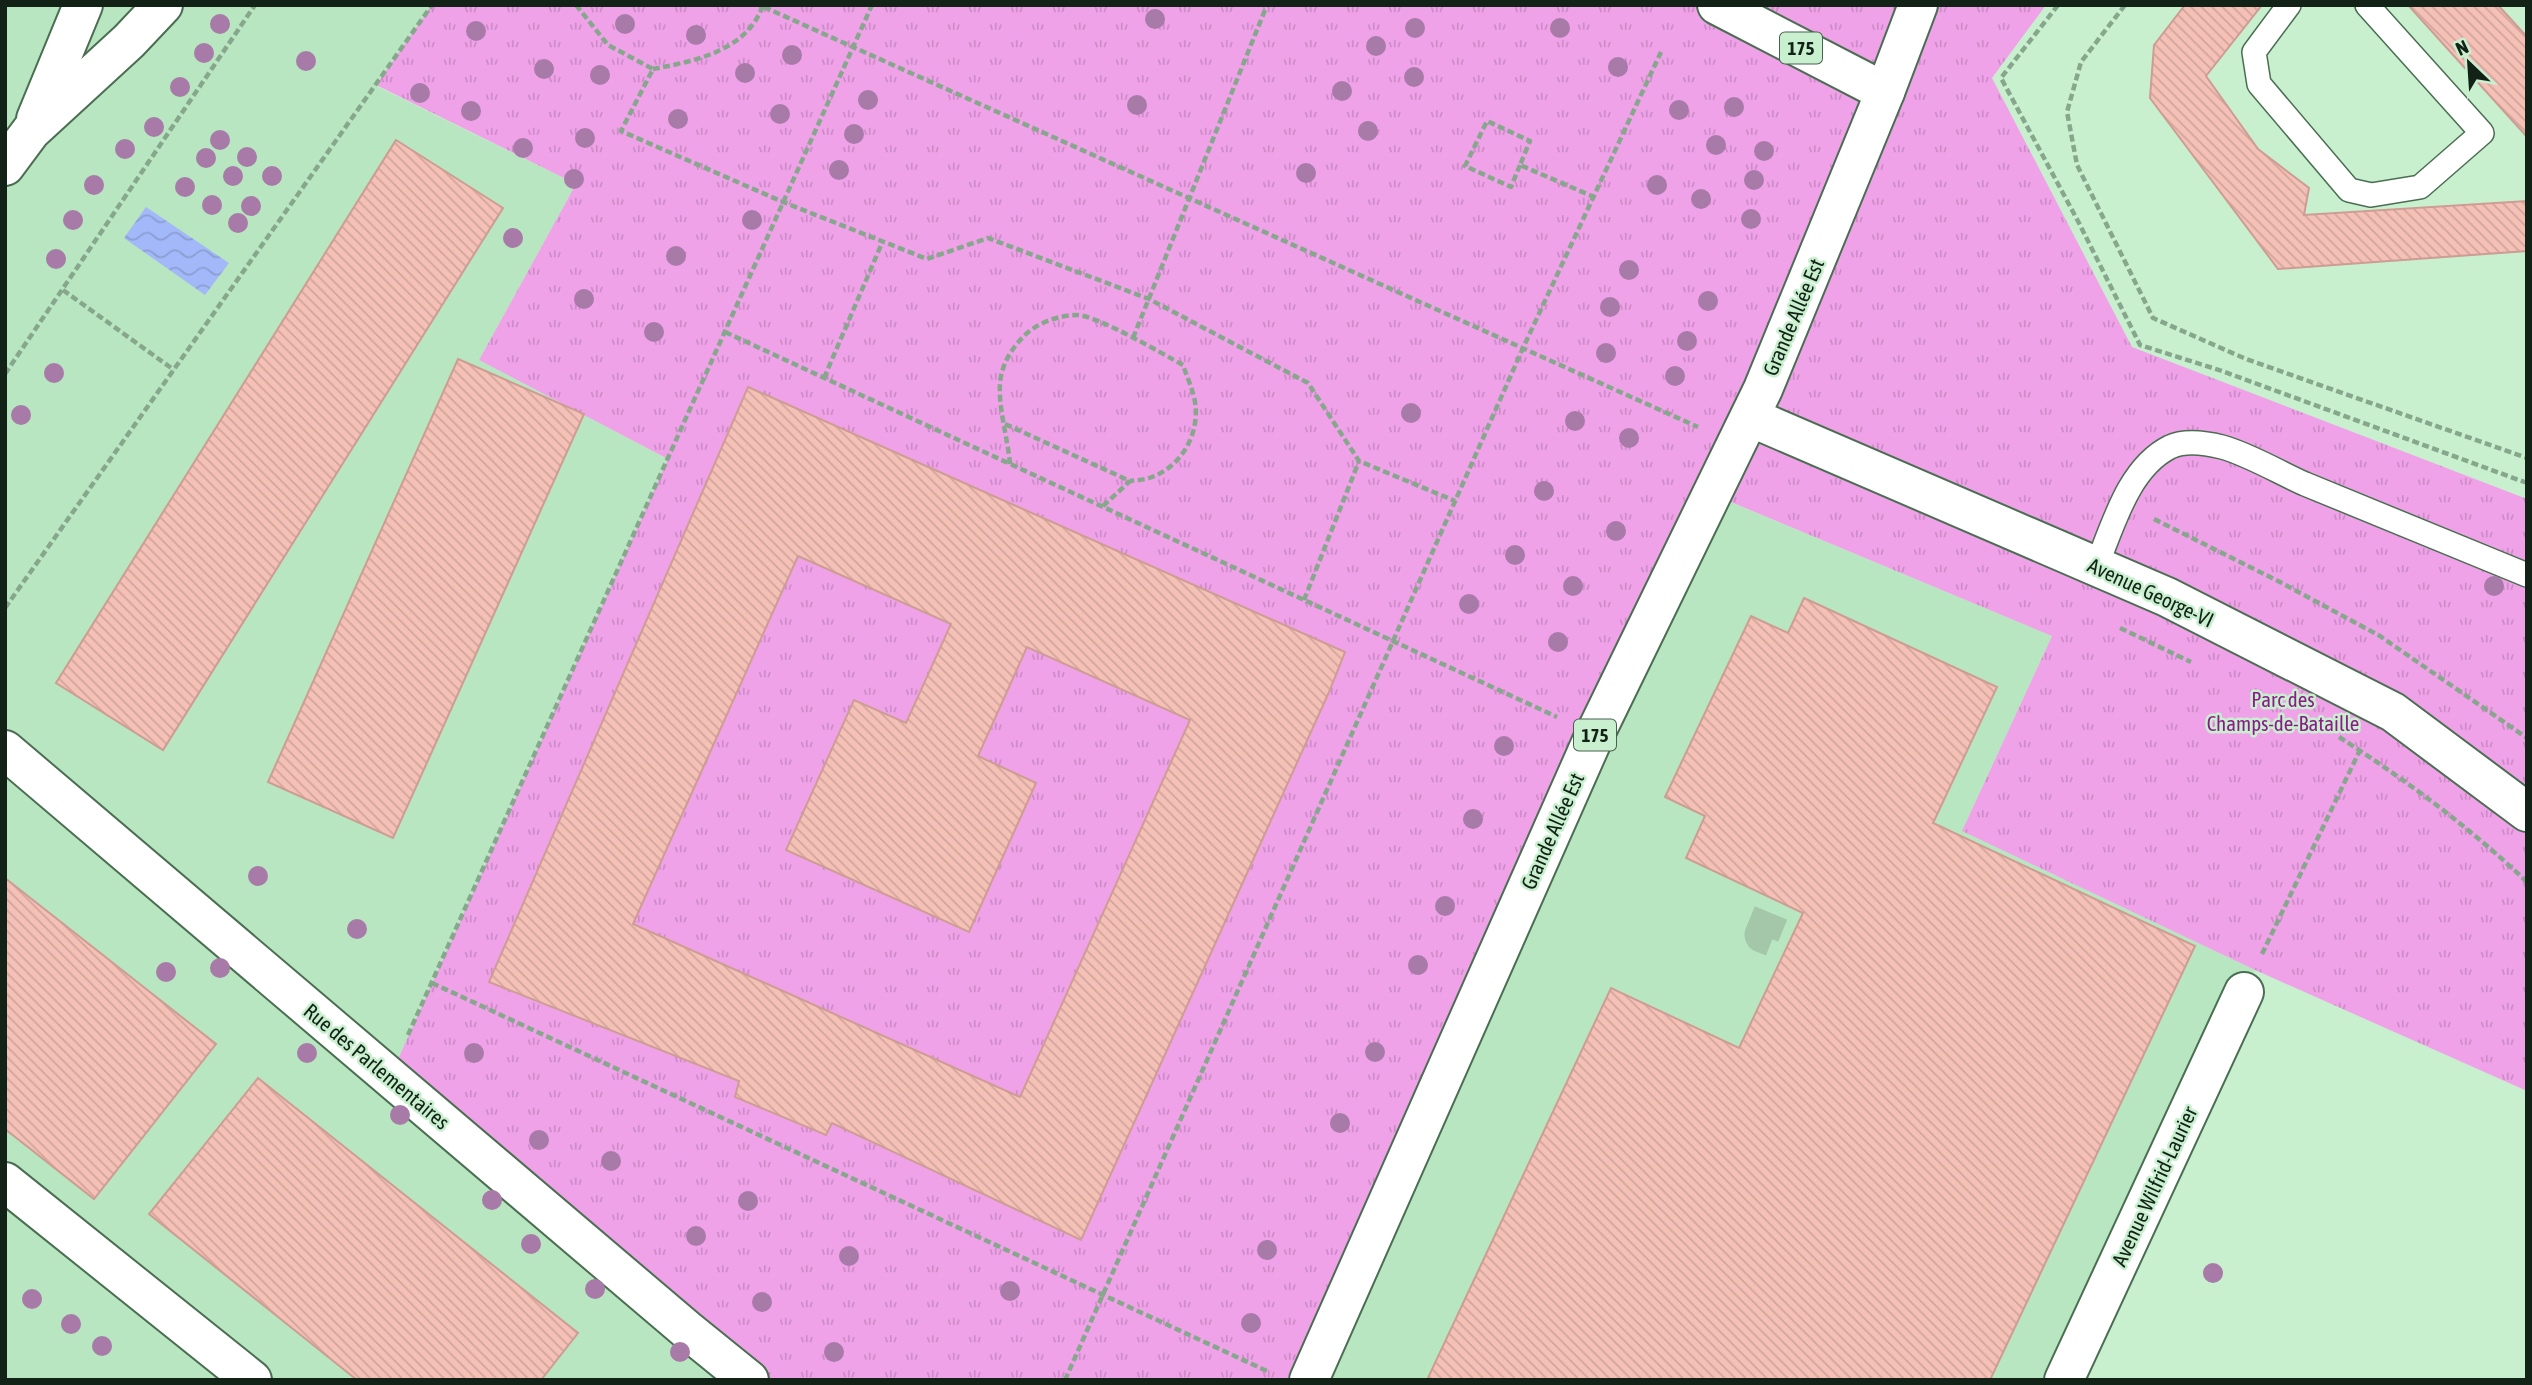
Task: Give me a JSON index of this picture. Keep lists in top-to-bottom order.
{
  "streets": {
    "street": [
      "175",
      "Grande Allée Est",
      "Avenue George-VI",
      "Rue des Parlementaires",
      "Avenue Wilfrid-Laurier"
    ]
  },
  "crossings": [
    ["175", "Grande Allée Est"],
    ["Grande Allée Est", "Avenue George-VI"]
  ],
  "parks": ["Parc des Champs-de-Bataille"],
  "north": "top left"
}
